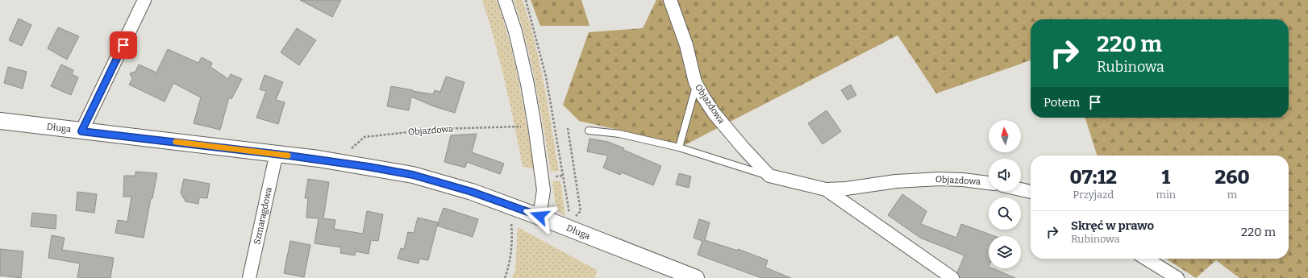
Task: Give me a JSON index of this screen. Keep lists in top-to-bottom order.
{
  "streets": {
    "street": ["Objazdowa", "Długa", "Szmaragdowa"]
  },
  "crossings": [
    ["Objazdowa", "Długa"],
    ["Długa", "Szmaragdowa"]
  ],
  "north": "top",
  "page": {
    "turn": ["220 m", "Rubinowa"],
    "then": "Potem",
    "eta": [
      "07:12",
      "Przyjazd",
      "1",
      "min",
      "260",
      "m"
    ],
    "list": [
      {
        "name": "Skręć w prawo",
        "note": "Rubinowa",
        "value": "220 m"
      }
    ]
  }
}
